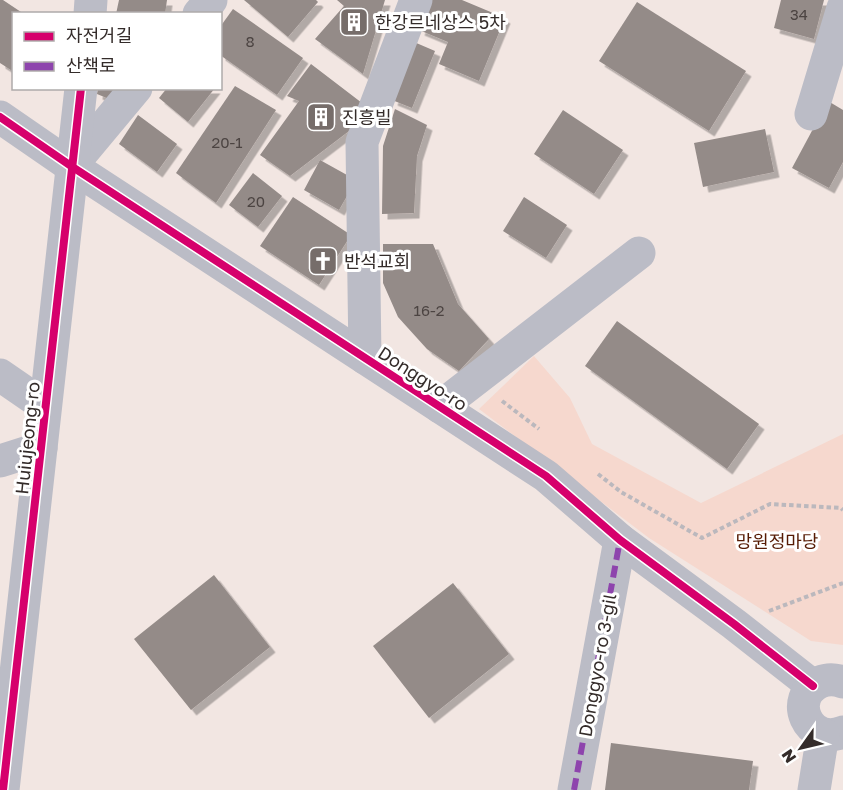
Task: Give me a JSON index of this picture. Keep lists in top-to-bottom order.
{
  "streets": {
    "street": ["Donggyo-ro", "Huiujeong-ro", "Donggyo-ro 3-gil"]
  },
  "crossings": [
    ["Donggyo-ro", "Huiujeong-ro"],
    ["Donggyo-ro", "Donggyo-ro 3-gil"]
  ],
  "parks": ["망원정마당"],
  "places": {
    "building": ["한강르네상스 5차", "진흥빌"],
    "church": ["반석교회"]
  },
  "house_numbers": [
    "34",
    "8",
    "20-1",
    "20",
    "16-2"
  ],
  "legend": ["자전거길", "산책로"],
  "north": "bottom left"
}
